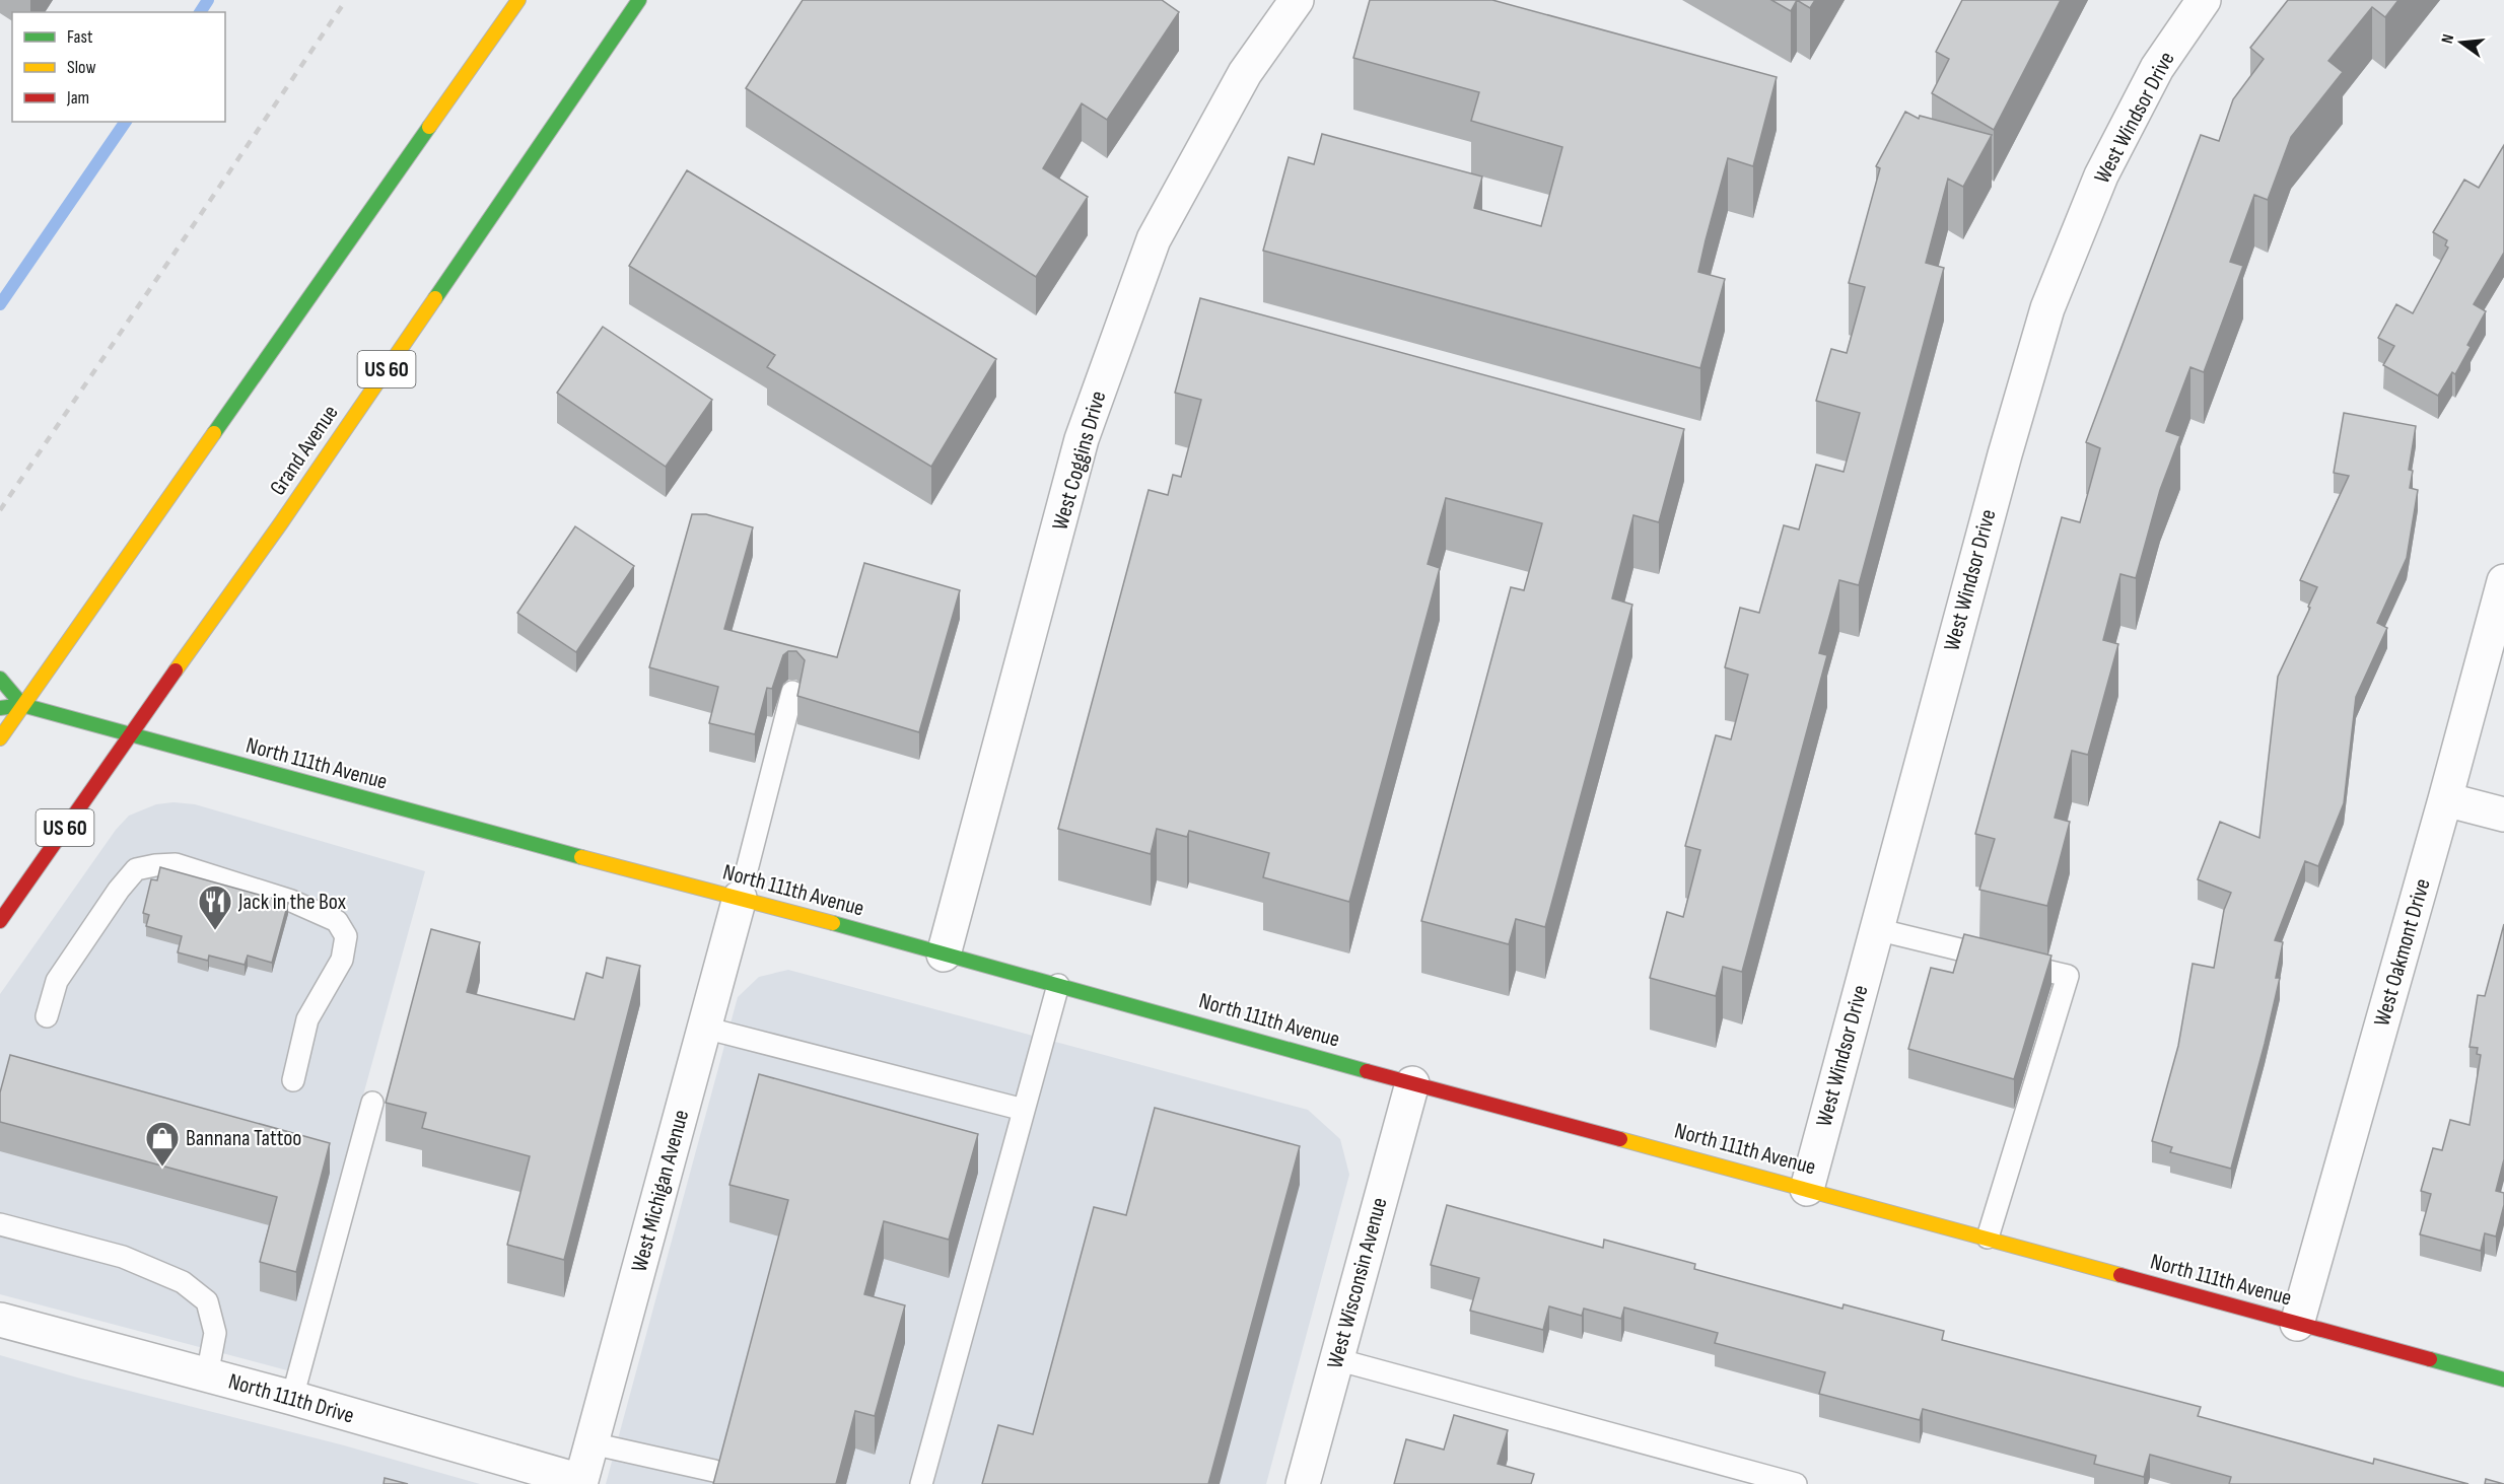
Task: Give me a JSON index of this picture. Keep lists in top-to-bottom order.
{
  "streets": {
    "main road": ["US 60", "Grand Avenue", "North 111th Avenue"],
    "street": [
      "West Windsor Drive",
      "West Coggins Drive",
      "West Oakmont Drive",
      "West Michigan Avenue",
      "West Wisconsin Avenue",
      "North 111th Drive"
    ]
  },
  "crossings": [
    ["West Windsor Drive", "North 111th Avenue"],
    ["Grand Avenue", "North 111th Avenue"],
    ["West Coggins Drive", "North 111th Avenue"],
    ["North 111th Avenue", "West Oakmont Drive"],
    ["North 111th Avenue", "West Michigan Avenue"],
    ["North 111th Avenue", "West Wisconsin Avenue"],
    ["West Michigan Avenue", "North 111th Drive"]
  ],
  "places": {
    "restaurant": ["Jack in the Box"],
    "shop": ["Bannana Tattoo"]
  },
  "legend": ["Fast", "Slow", "Jam"],
  "north": "left"
}
